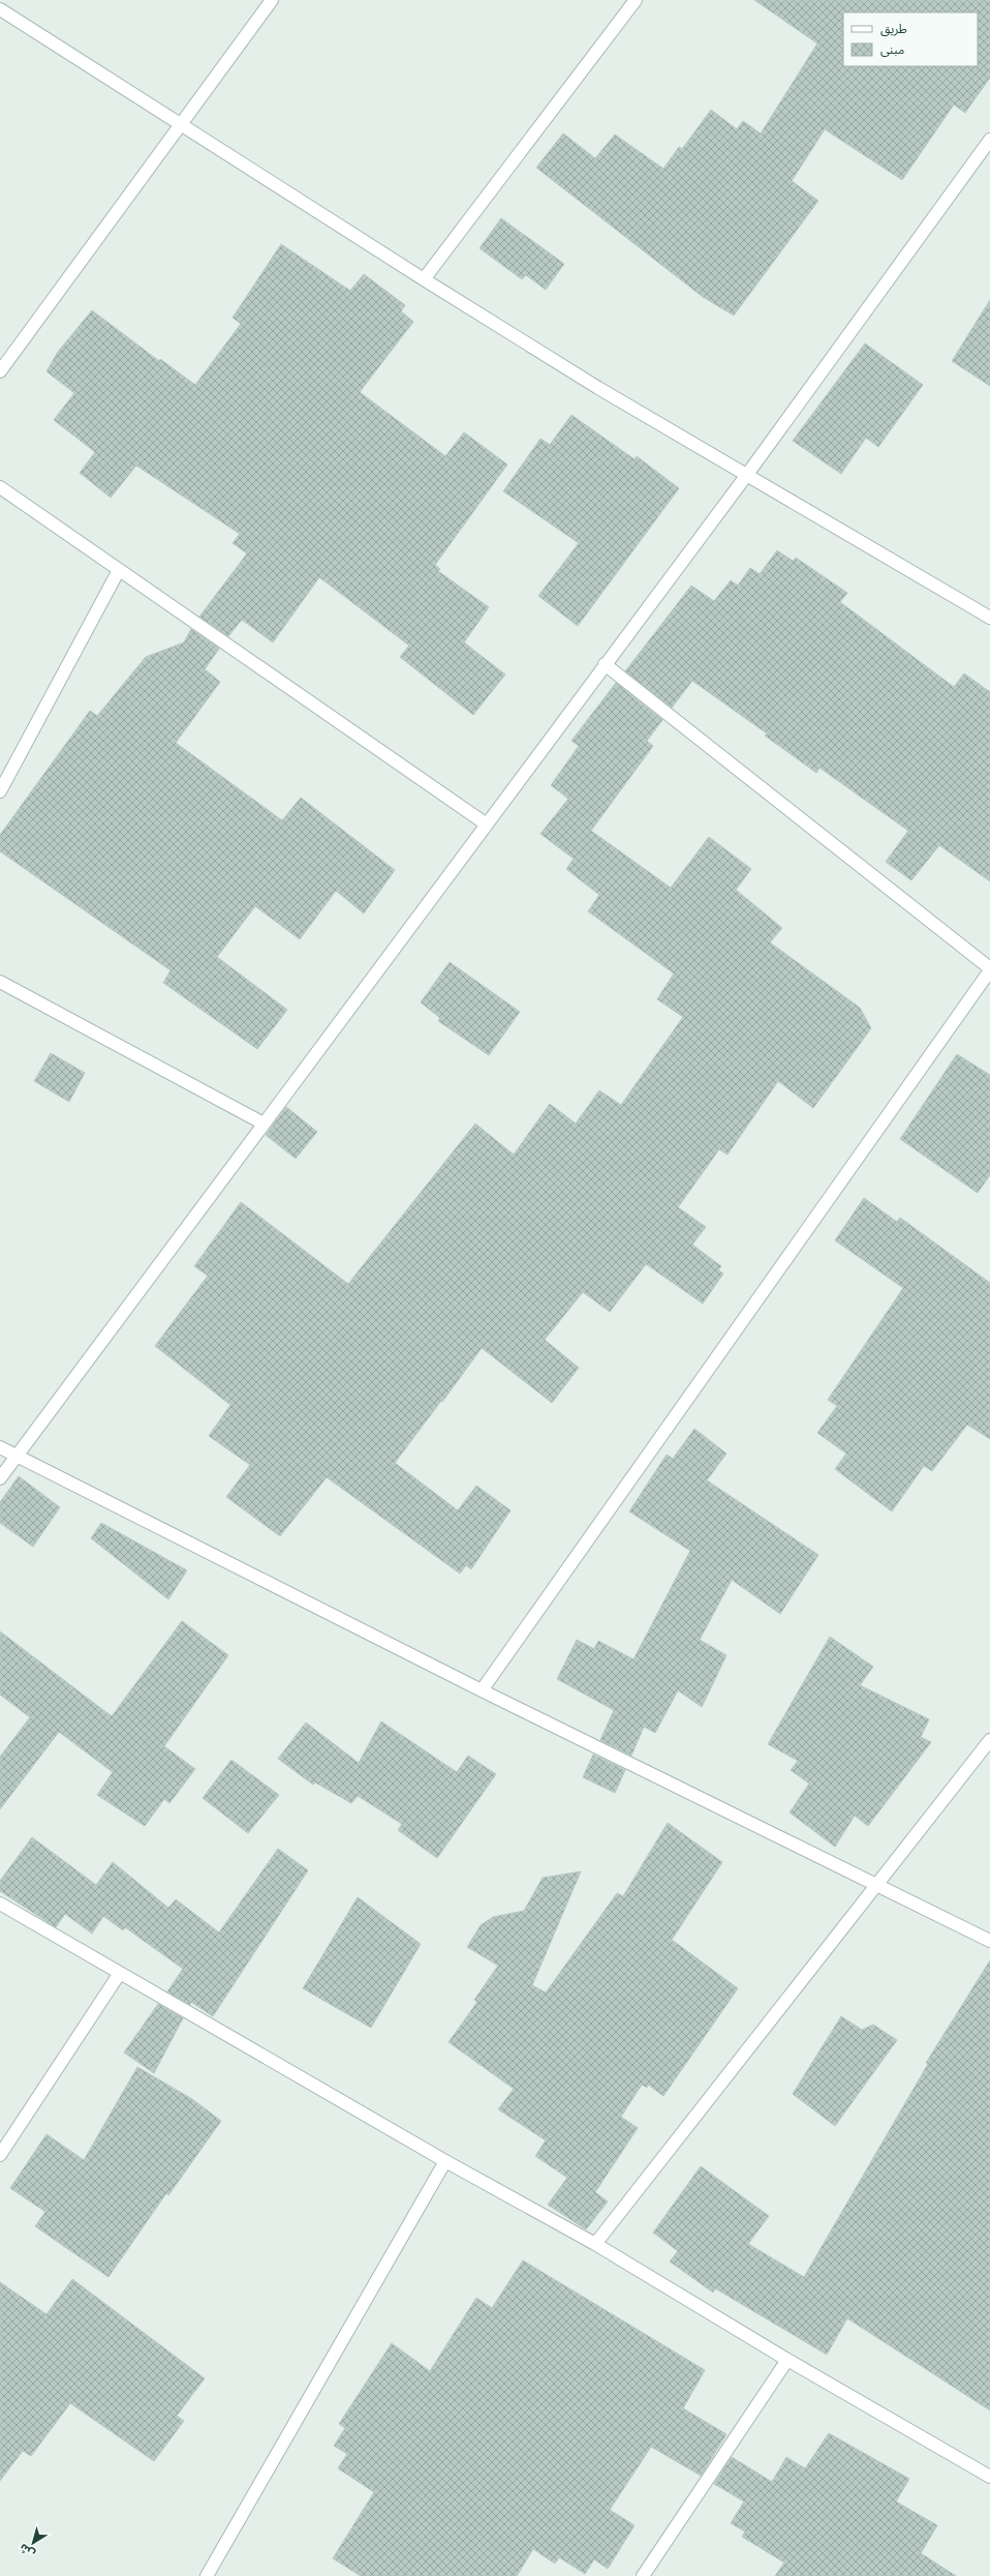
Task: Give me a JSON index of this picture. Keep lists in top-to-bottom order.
{
  "legend": ["طريق", "مبنى"],
  "north": "bottom left"
}
